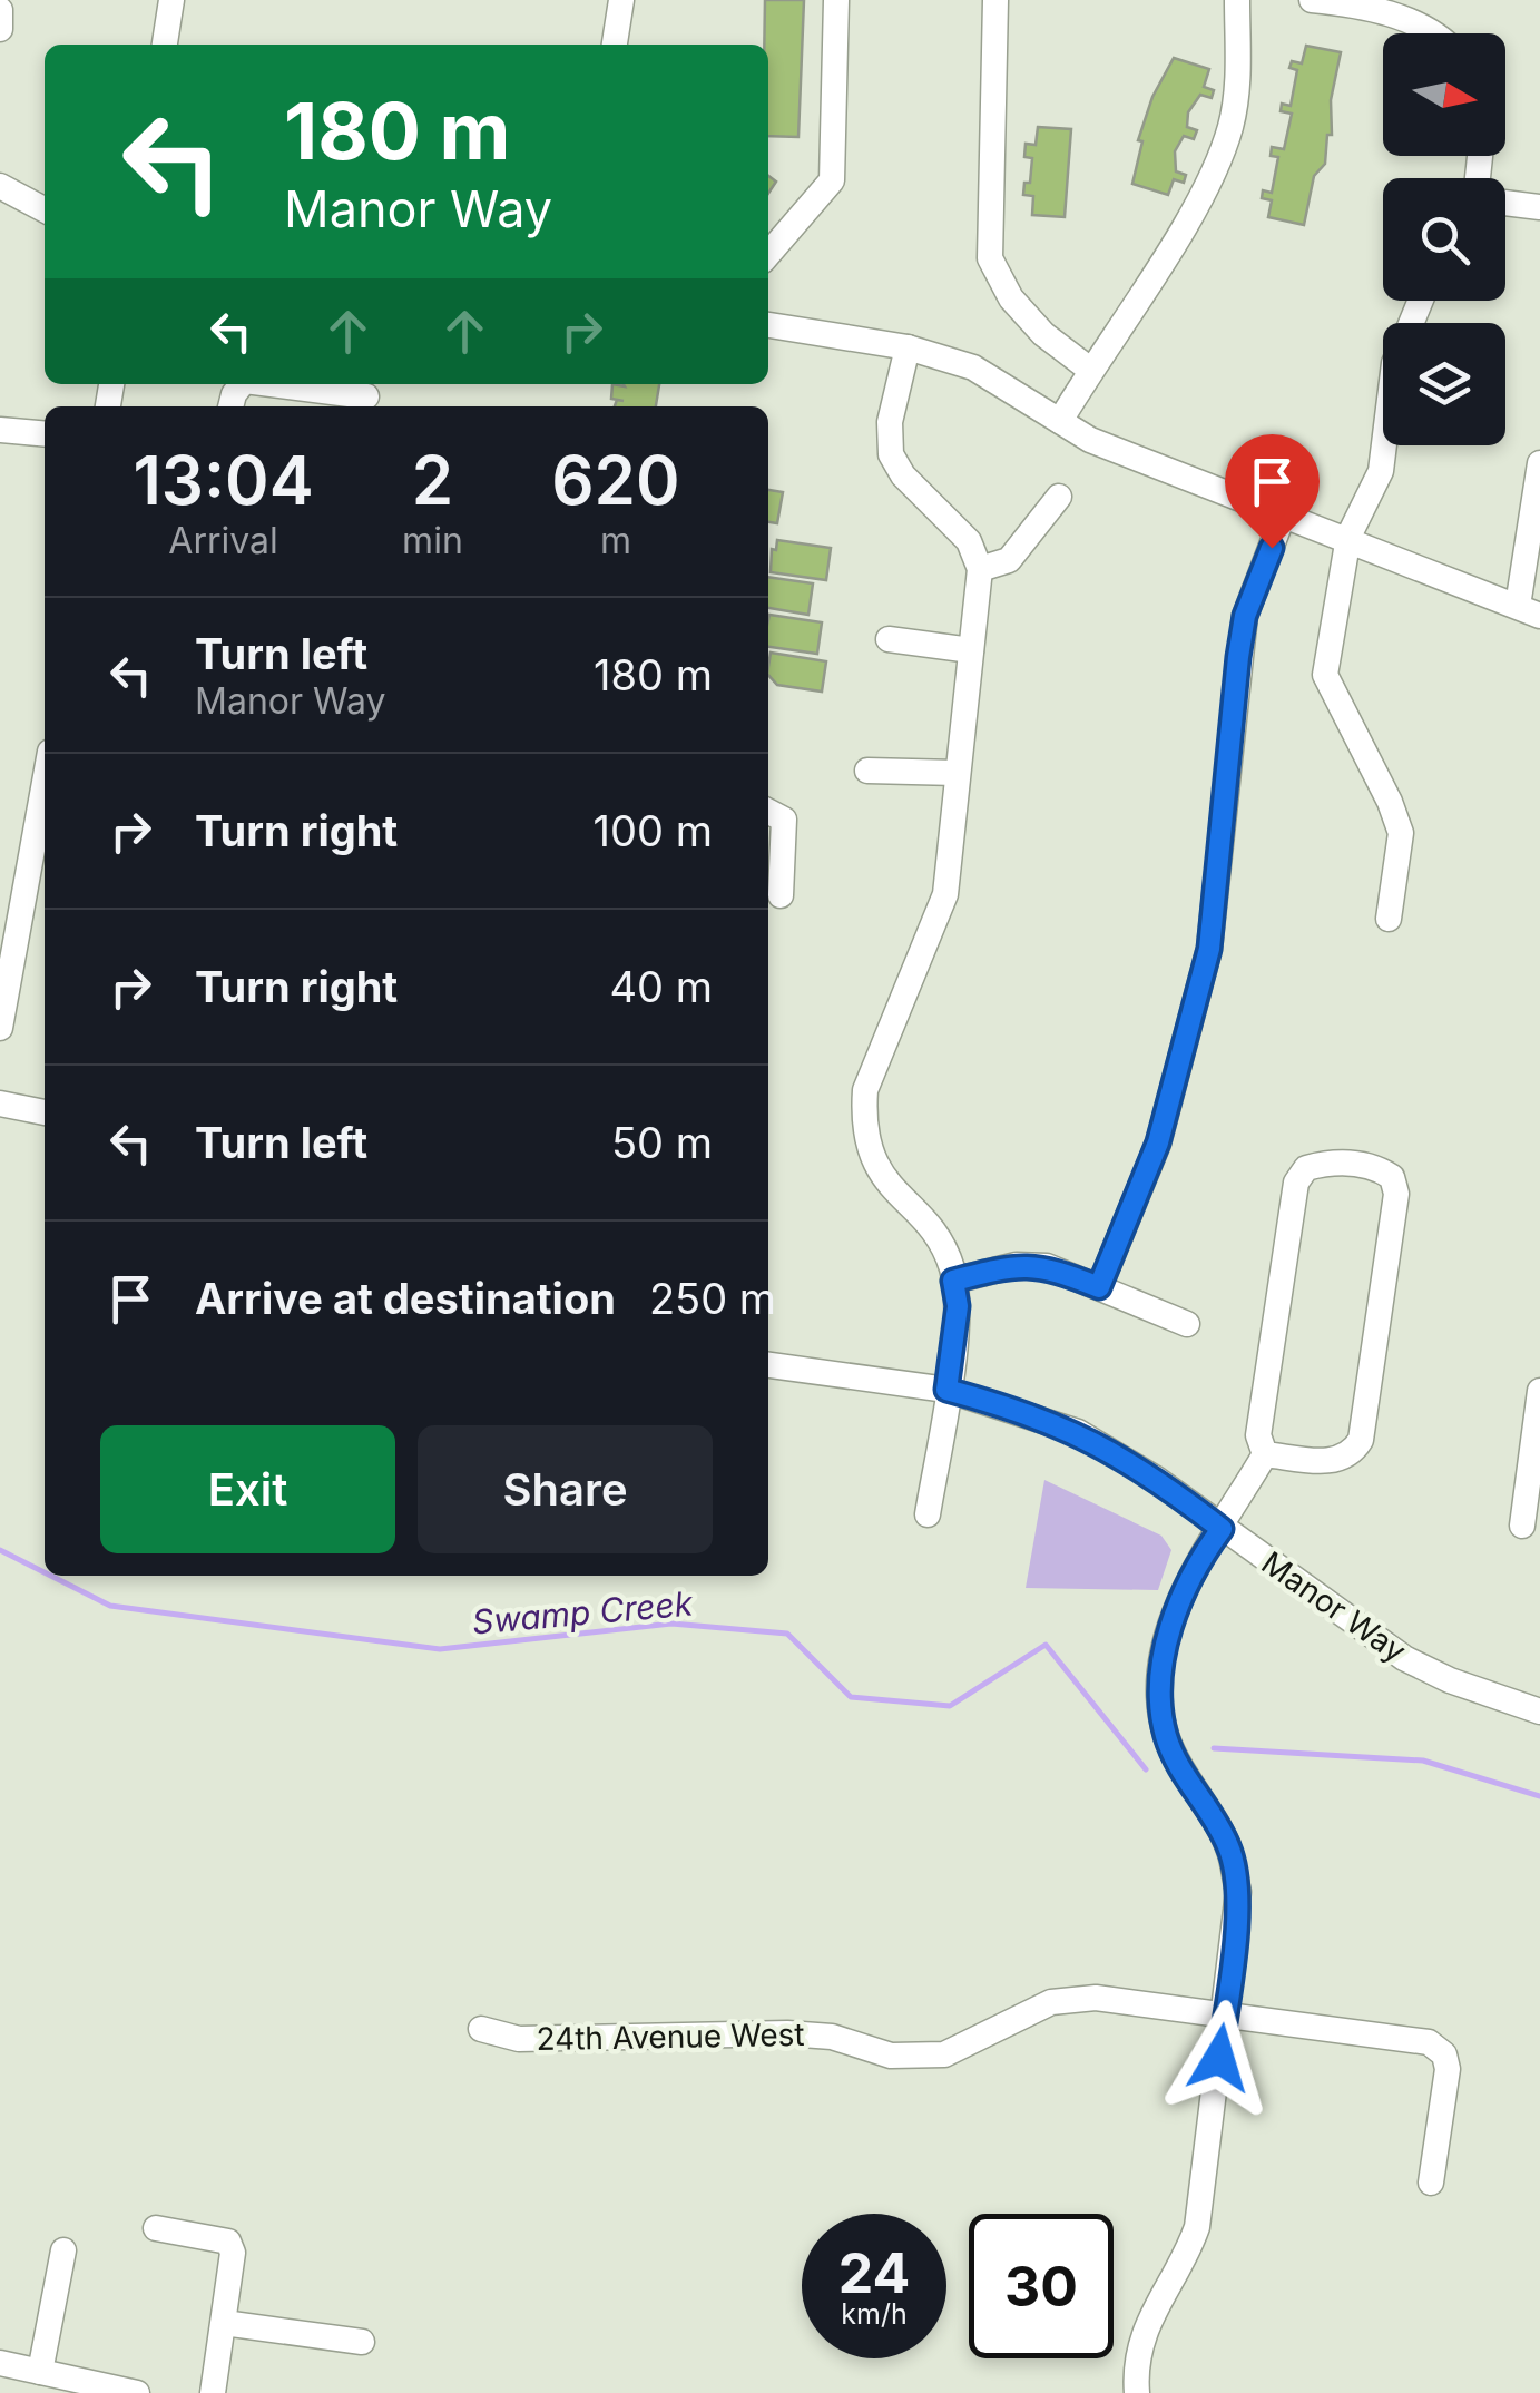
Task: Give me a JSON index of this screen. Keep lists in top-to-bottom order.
{
  "streets": {
    "street": ["Manor Way", "24th Avenue West"]
  },
  "water": ["Swamp Creek"],
  "north": "right",
  "page": {
    "turn": ["180 m", "Manor Way"],
    "eta": [
      "13:04",
      "Arrival",
      "2",
      "min",
      "620",
      "m"
    ],
    "list": [
      {
        "name": "Turn left",
        "note": "Manor Way",
        "value": "180 m"
      },
      {
        "name": "Turn right",
        "value": "100 m"
      },
      {
        "name": "Turn right",
        "value": "40 m"
      },
      {
        "name": "Turn left",
        "value": "50 m"
      },
      {
        "name": "Arrive at destination",
        "value": "250 m"
      }
    ],
    "buttons": ["Exit", "Share"],
    "speed": "24 km/h",
    "limit": "30"
  }
}
